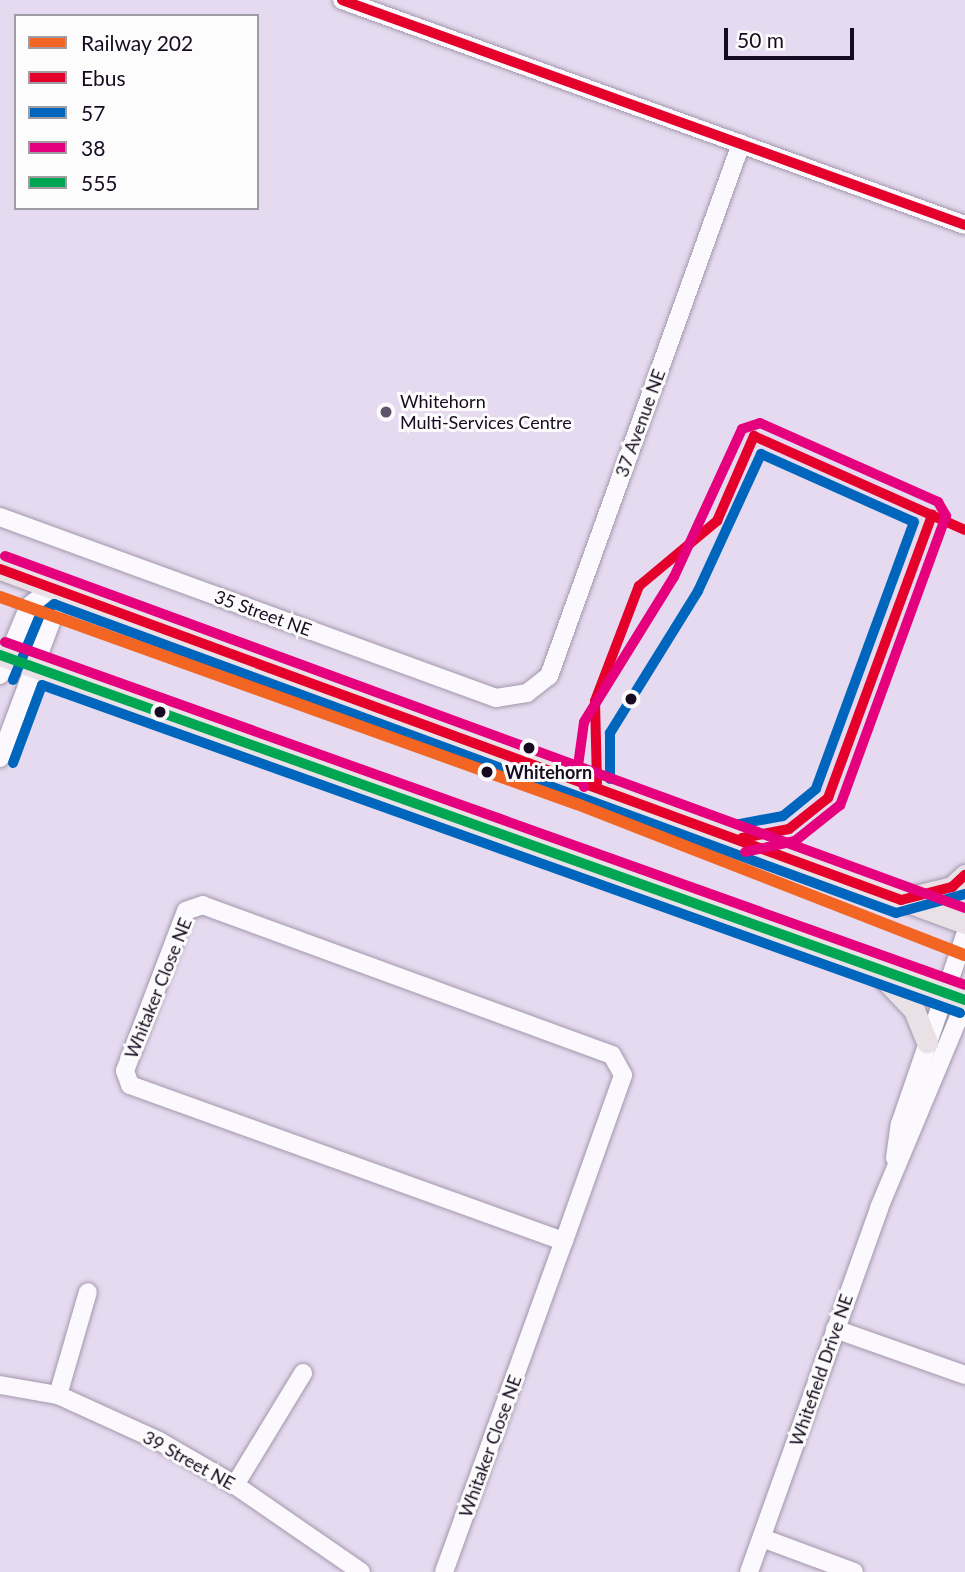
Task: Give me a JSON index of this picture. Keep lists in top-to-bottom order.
{
  "streets": {
    "street": [
      "37 Avenue NE",
      "35 Street NE",
      "Whitaker Close NE",
      "Whitefield Drive NE",
      "39 Street NE"
    ]
  },
  "crossings": [
    ["37 Avenue NE", "35 Street NE"]
  ],
  "places": ["Whitehorn Multi-Services Centre", "Whitehorn"],
  "lines": [
    "transit line Ebus",
    "transit line 38",
    "transit line 57",
    "rail line 202",
    "transit line 555"
  ],
  "legend": [
    "Railway 202",
    "Ebus",
    "57",
    "38",
    "555"
  ],
  "scale_bar": "50 m"
}
